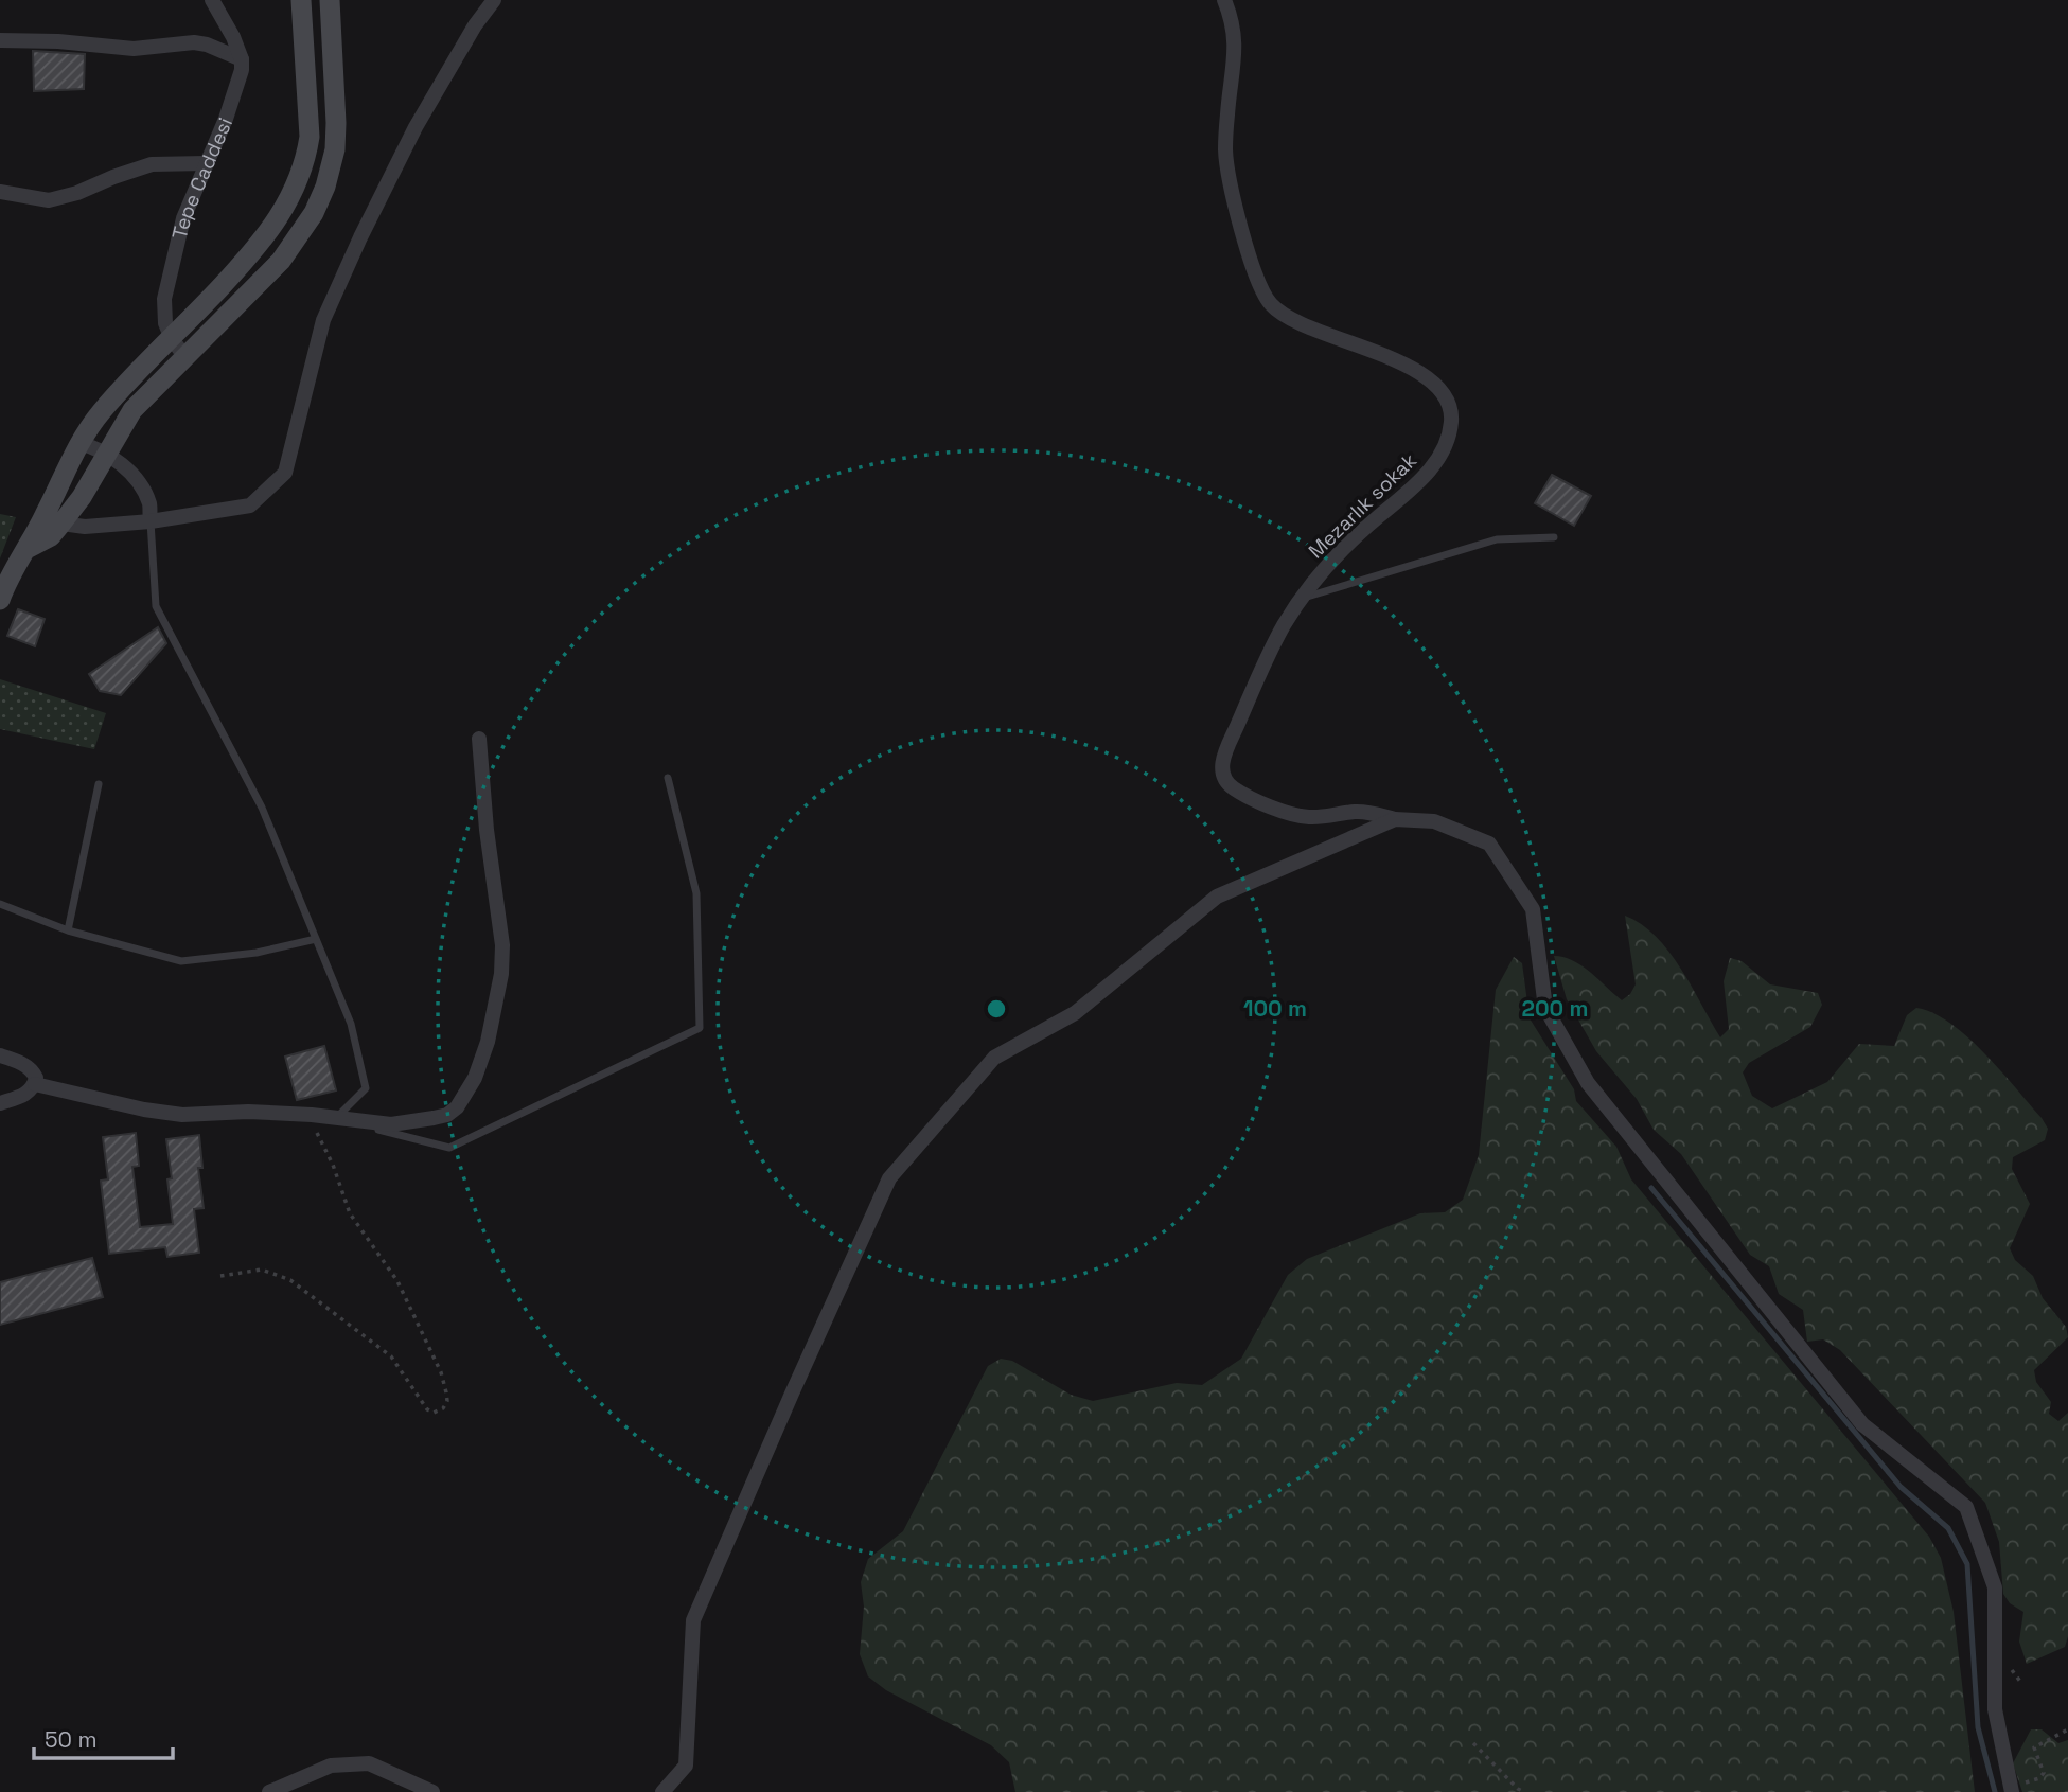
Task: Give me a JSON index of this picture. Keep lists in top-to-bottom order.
{
  "streets": {
    "street": ["Tepe Caddesi", "Mezarlık sokak"]
  },
  "scale_bar": "50 m",
  "rings": ["100 m", "200 m"]
}
